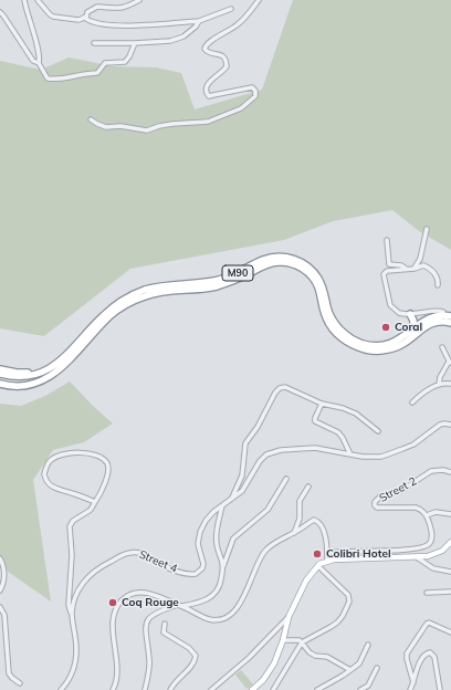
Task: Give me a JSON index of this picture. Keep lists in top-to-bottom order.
{
  "streets": {
    "highway": ["M90"],
    "street": ["Street 2", "Street 4"]
  },
  "places": ["Coral", "Colibri Hotel", "Coq Rouge"]
}
